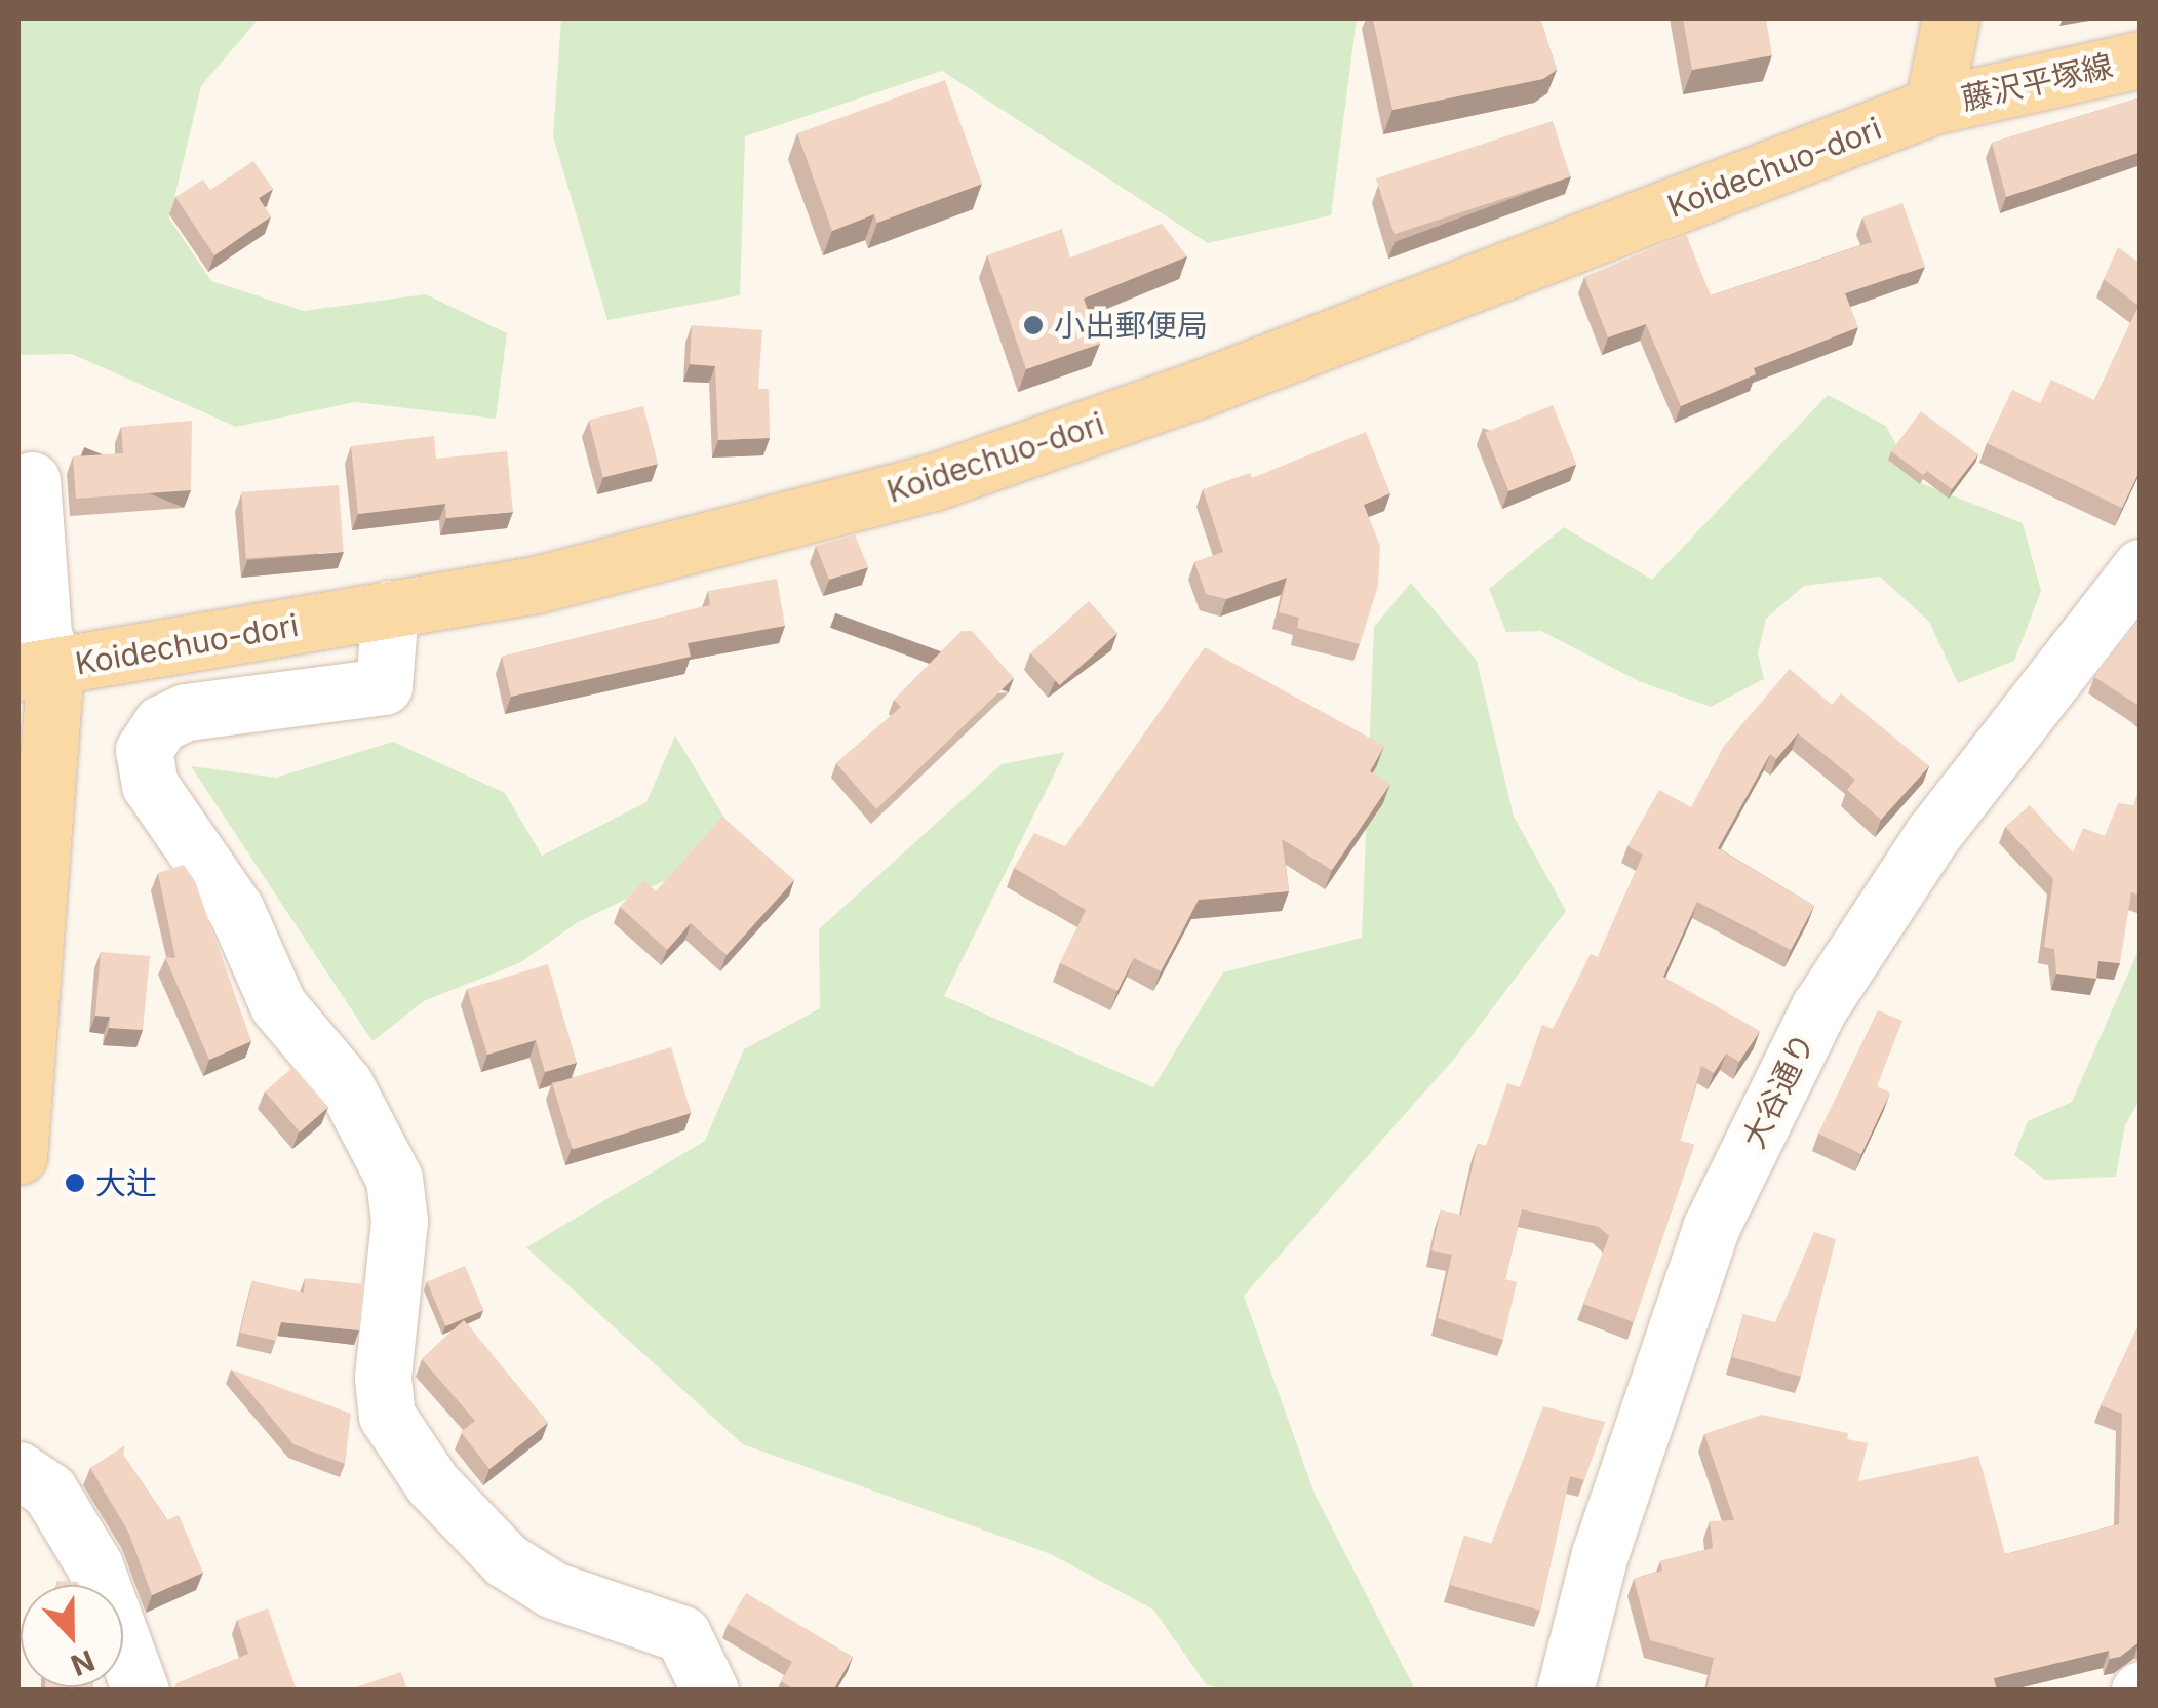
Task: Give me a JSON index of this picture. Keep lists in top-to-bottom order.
{
  "streets": {
    "main road": ["藤沢平塚線", "Koidechuo-dori"],
    "street": ["大谷通り"]
  },
  "crossings": [
    ["藤沢平塚線", "Koidechuo-dori"]
  ],
  "places": ["小出郵便局", "大辻"],
  "north": "bottom"
}
